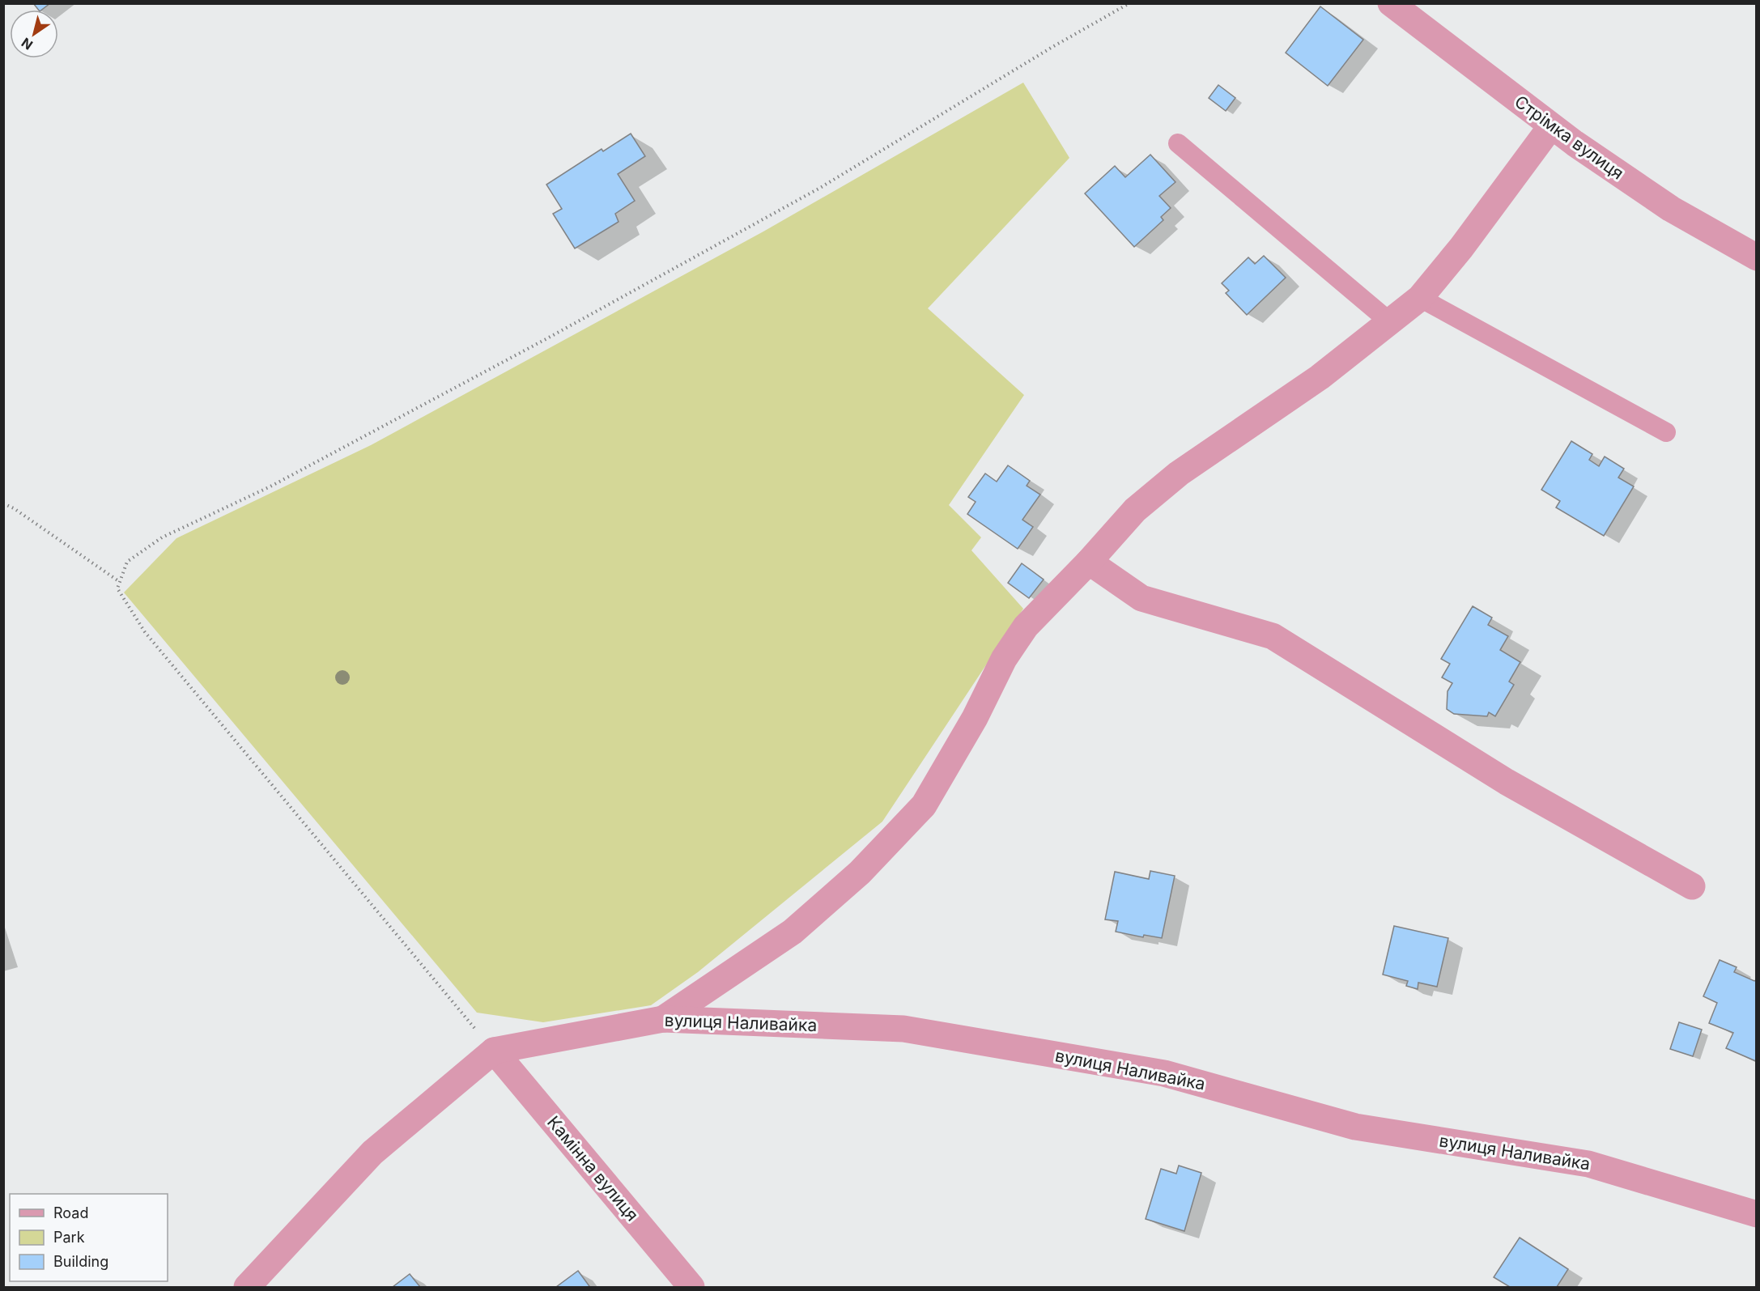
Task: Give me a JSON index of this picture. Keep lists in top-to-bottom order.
{
  "streets": {
    "street": ["Стрімка вулиця", "вулиця Наливайка", "Камінна вулиця"]
  },
  "crossings": [
    ["вулиця Наливайка", "Камінна вулиця"]
  ],
  "legend": ["Road", "Park", "Building"],
  "north": "bottom left"
}
